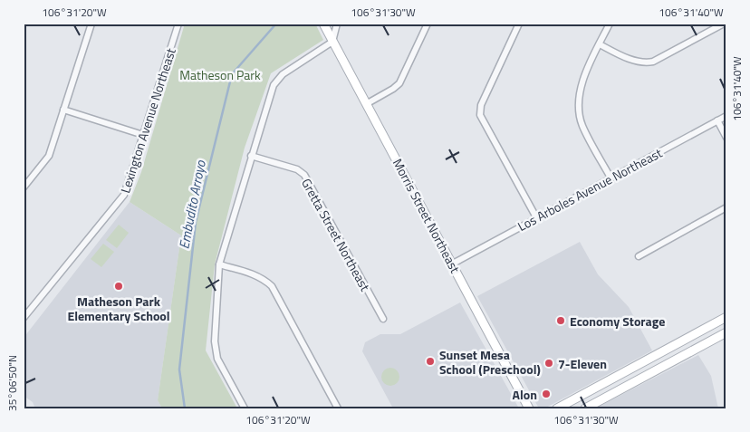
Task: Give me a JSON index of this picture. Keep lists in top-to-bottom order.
{
  "streets": {
    "street": [
      "Lexington Avenue Northeast",
      "Los Arboles Avenue Northeast",
      "Morris Street Northeast",
      "Gretta Street Northeast"
    ]
  },
  "crossings": [
    ["Los Arboles Avenue Northeast", "Morris Street Northeast"]
  ],
  "water": ["Embudito Arroyo"],
  "parks": ["Matheson Park"],
  "places": [
    "Matheson Park Elementary School",
    "Economy Storage",
    "Sunset Mesa School (Preschool)",
    "7-Eleven",
    "Alon"
  ],
  "coordinates": [
    "106°31'20\"W",
    "106°31'30\"W",
    "106°31'40\"W",
    "35°06'50\"N"
  ]
}
